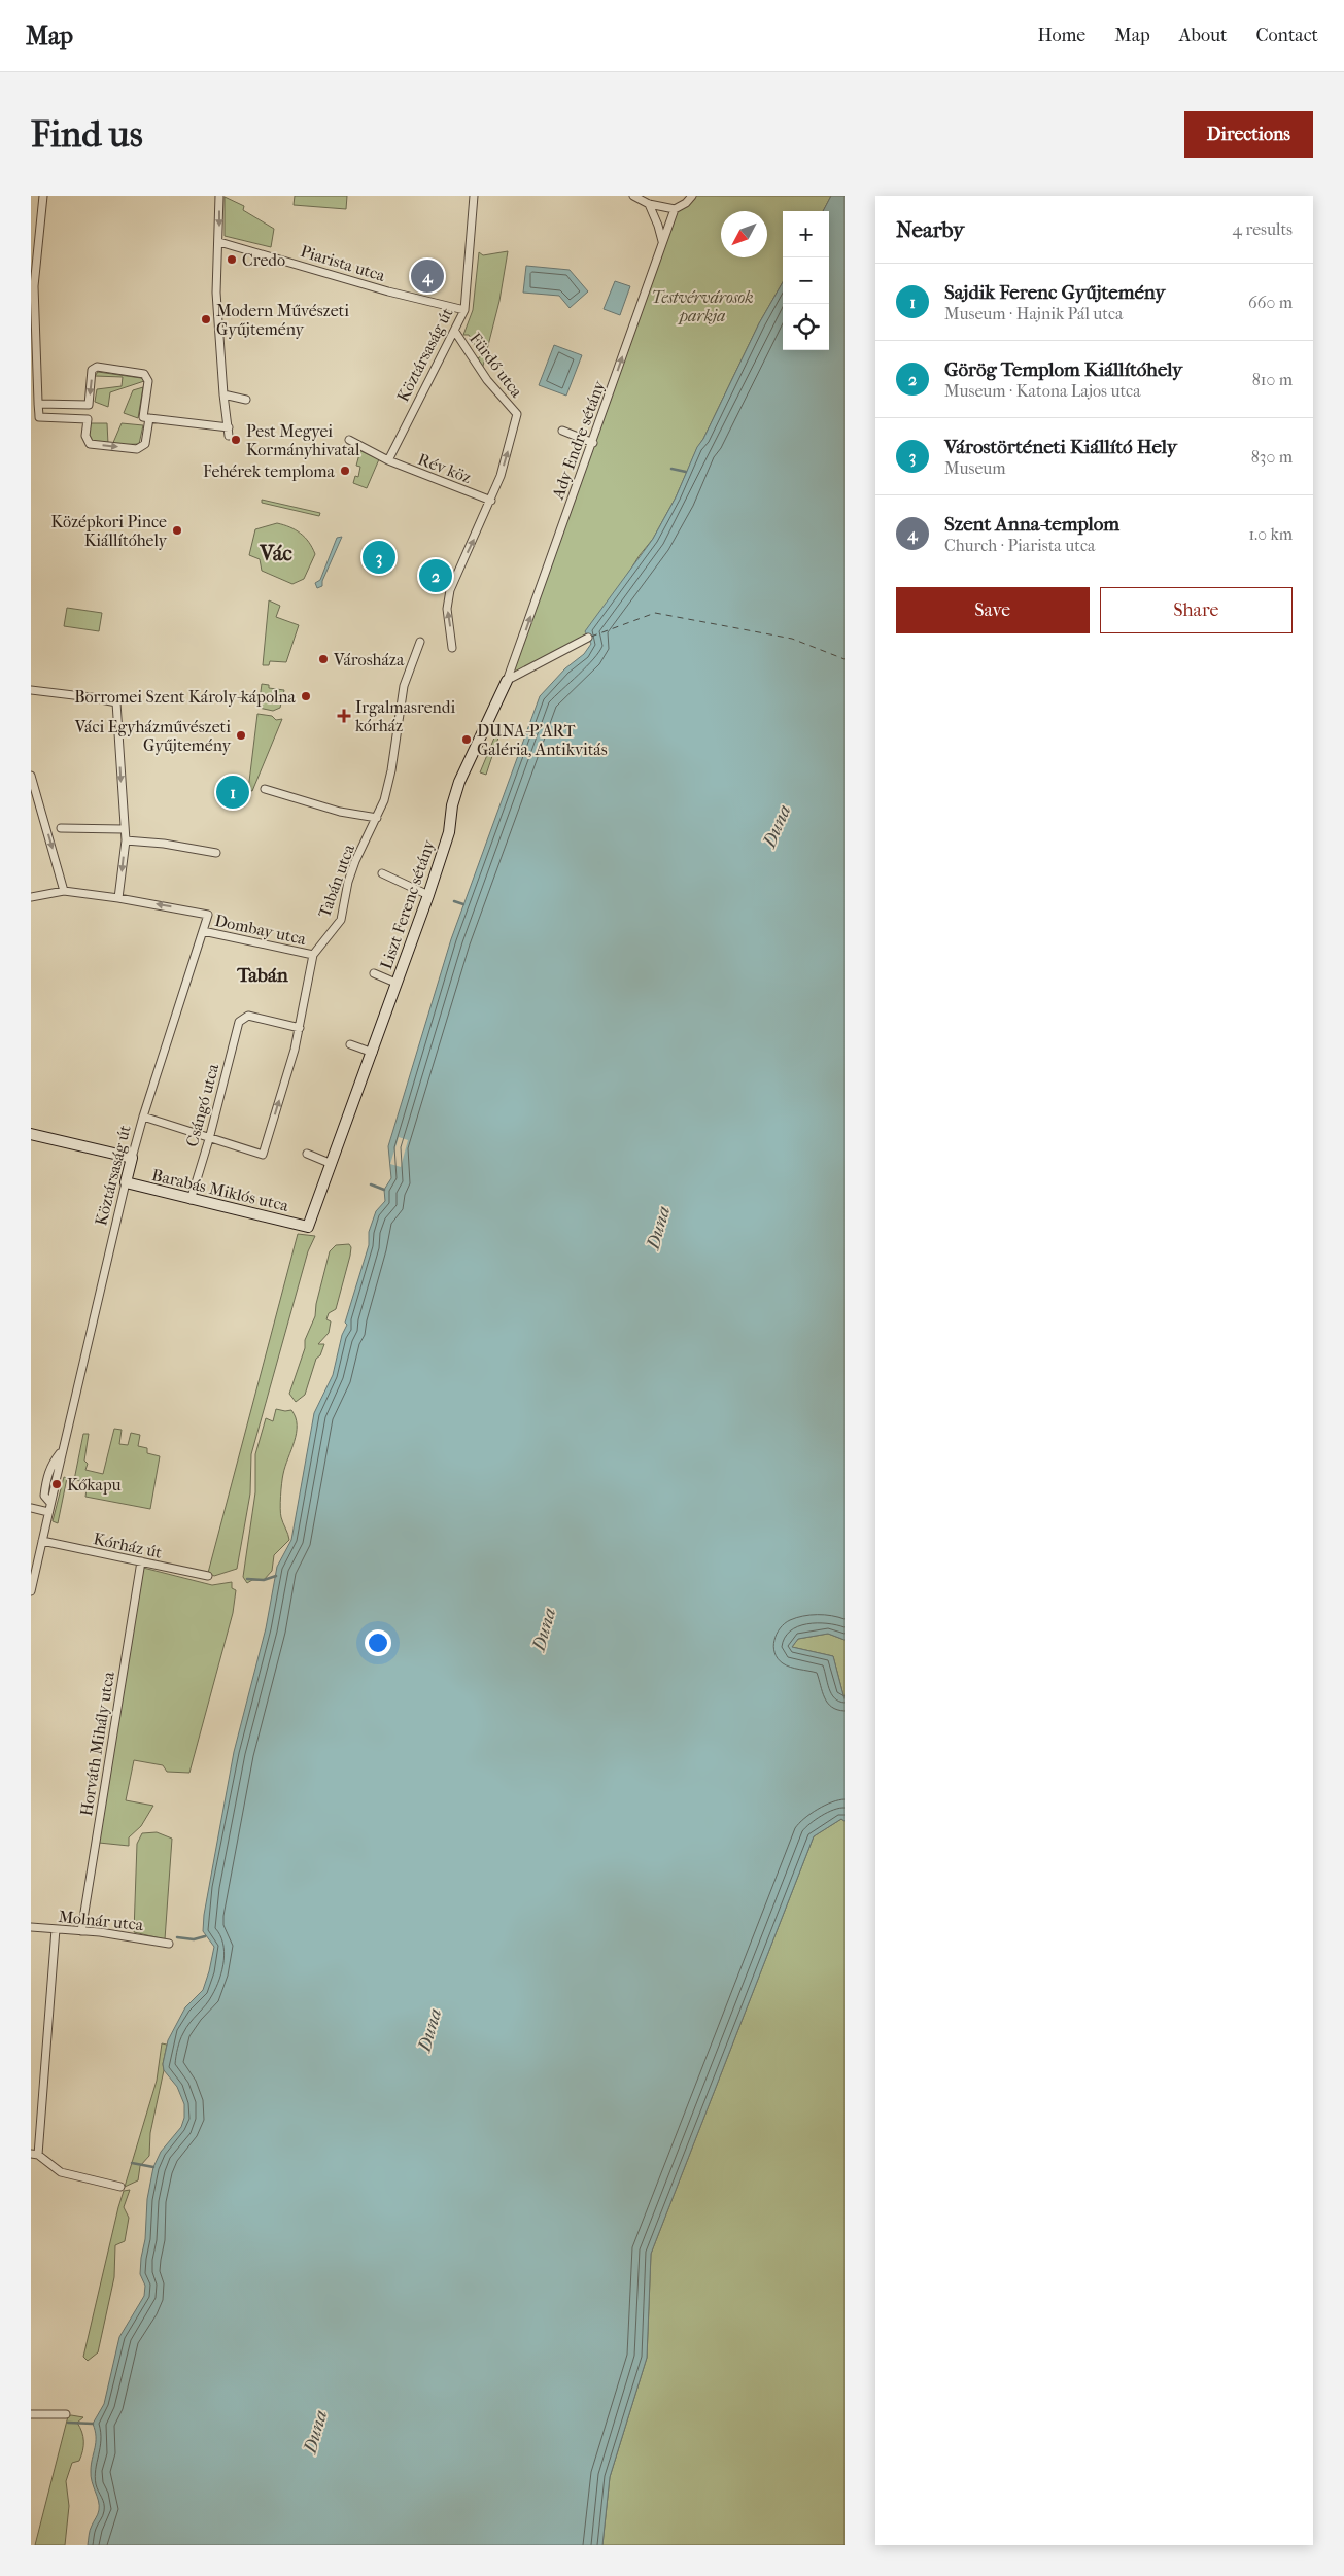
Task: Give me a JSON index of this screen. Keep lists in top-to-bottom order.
{
  "streets": {
    "street": [
      "Piarista utca",
      "Köztársaság út",
      "Fürdő utca",
      "Ady Endre sétány",
      "Rév köz",
      "Tabán utca",
      "Liszt Ferenc sétány",
      "Dombay utca",
      "Csángó utca",
      "Barabás Miklós utca",
      "Kórház út",
      "Horváth Mihály utca",
      "Molnár utca"
    ]
  },
  "crossings": [
    ["Piarista utca", "Köztársaság út"],
    ["Köztársaság út", "Fürdő utca"],
    ["Köztársaság út", "Rév köz"],
    ["Köztársaság út", "Dombay utca"],
    ["Köztársaság út", "Barabás Miklós utca"],
    ["Köztársaság út", "Kórház út"],
    ["Fürdő utca", "Rév köz"],
    ["Ady Endre sétány", "Liszt Ferenc sétány"],
    ["Tabán utca", "Dombay utca"],
    ["Tabán utca", "Csángó utca"],
    ["Liszt Ferenc sétány", "Barabás Miklós utca"],
    ["Csángó utca", "Barabás Miklós utca"],
    ["Kórház út", "Horváth Mihály utca"],
    ["Horváth Mihály utca", "Molnár utca"]
  ],
  "one_way": ["Fürdő utca", "Ady Endre sétány"],
  "districts": ["Vác", "Tabán"],
  "water": ["Duna"],
  "parks": ["Testvérvárosok parkja"],
  "places": {
    "other": [
      "Credo",
      "Modern Művészeti Gyűjtemény",
      "Pest Megyei Kormányhivatal",
      "Fehérek temploma",
      "Középkori Pince Kiállítóhely",
      "Városháza",
      "Borromei Szent Károly-kápolna",
      "Váci Egyházművészeti Gyűjtemény",
      "DUNA-P'ART Galéria, Antikvitás",
      "Kőkapu"
    ],
    "health": ["Irgalmasrendi kórház"]
  },
  "north": "bottom left",
  "page": {
    "header": "Map",
    "nav": [
      "Home",
      "Map",
      "About",
      "Contact"
    ],
    "buttons": [
      "Directions",
      ["Save", "Share"]
    ],
    "title": "Find us",
    "heading": ["Nearby", "4 results"],
    "map_buttons": ["+", "−"],
    "pins": [
      "4",
      "3",
      "2",
      "1"
    ],
    "list": [
      {
        "mark": "1",
        "name": "Sajdik Ferenc Gyűjtemény",
        "note": "Museum · Hajnik Pál utca",
        "value": "660 m"
      },
      {
        "mark": "2",
        "name": "Görög Templom Kiállítóhely",
        "note": "Museum · Katona Lajos utca",
        "value": "810 m"
      },
      {
        "mark": "3",
        "name": "Várostörténeti Kiállító Hely",
        "note": "Museum",
        "value": "830 m"
      },
      {
        "mark": "4",
        "name": "Szent Anna-templom",
        "note": "Church · Piarista utca",
        "value": "1.0 km"
      }
    ]
  }
}
